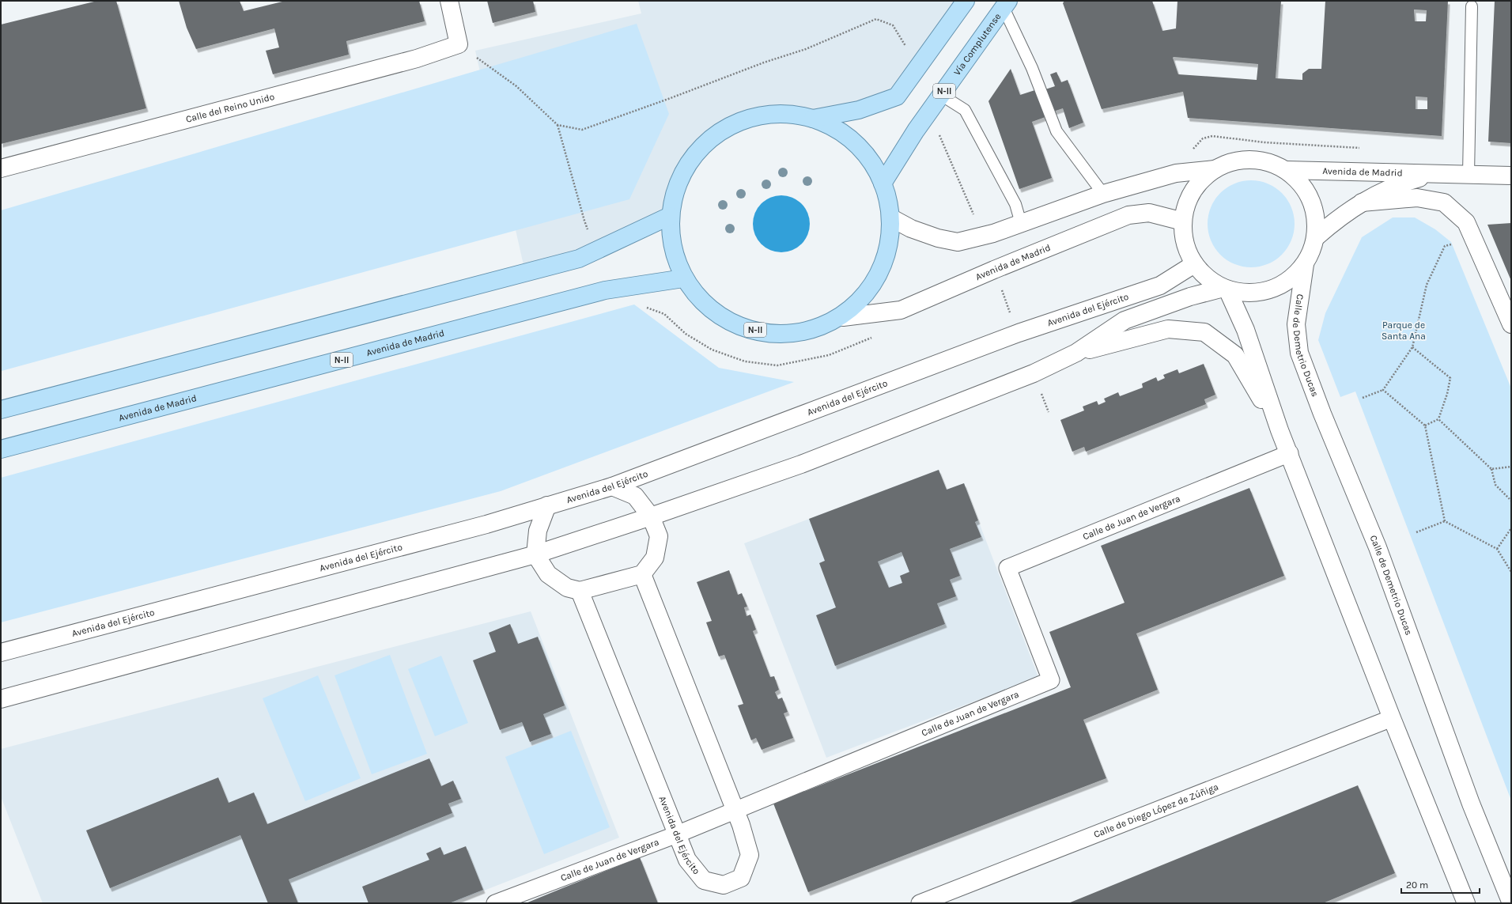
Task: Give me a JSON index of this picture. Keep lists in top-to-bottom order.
{
  "streets": {
    "main road": ["Vía Complutense", "N-II", "Avenida de Madrid"],
    "street": [
      "Calle del Reino Unido",
      "Avenida del Ejército",
      "Calle de Demetrio Ducas",
      "Calle de Juan de Vergara",
      "Calle de Diego López de Zúñiga"
    ]
  },
  "crossings": [
    ["Vía Complutense", "N-II"],
    ["N-II", "Avenida de Madrid"],
    ["Avenida del Ejército", "Calle de Juan de Vergara"]
  ],
  "parks": ["Parque de Santa Ana"],
  "scale_bar": "20 m"
}
